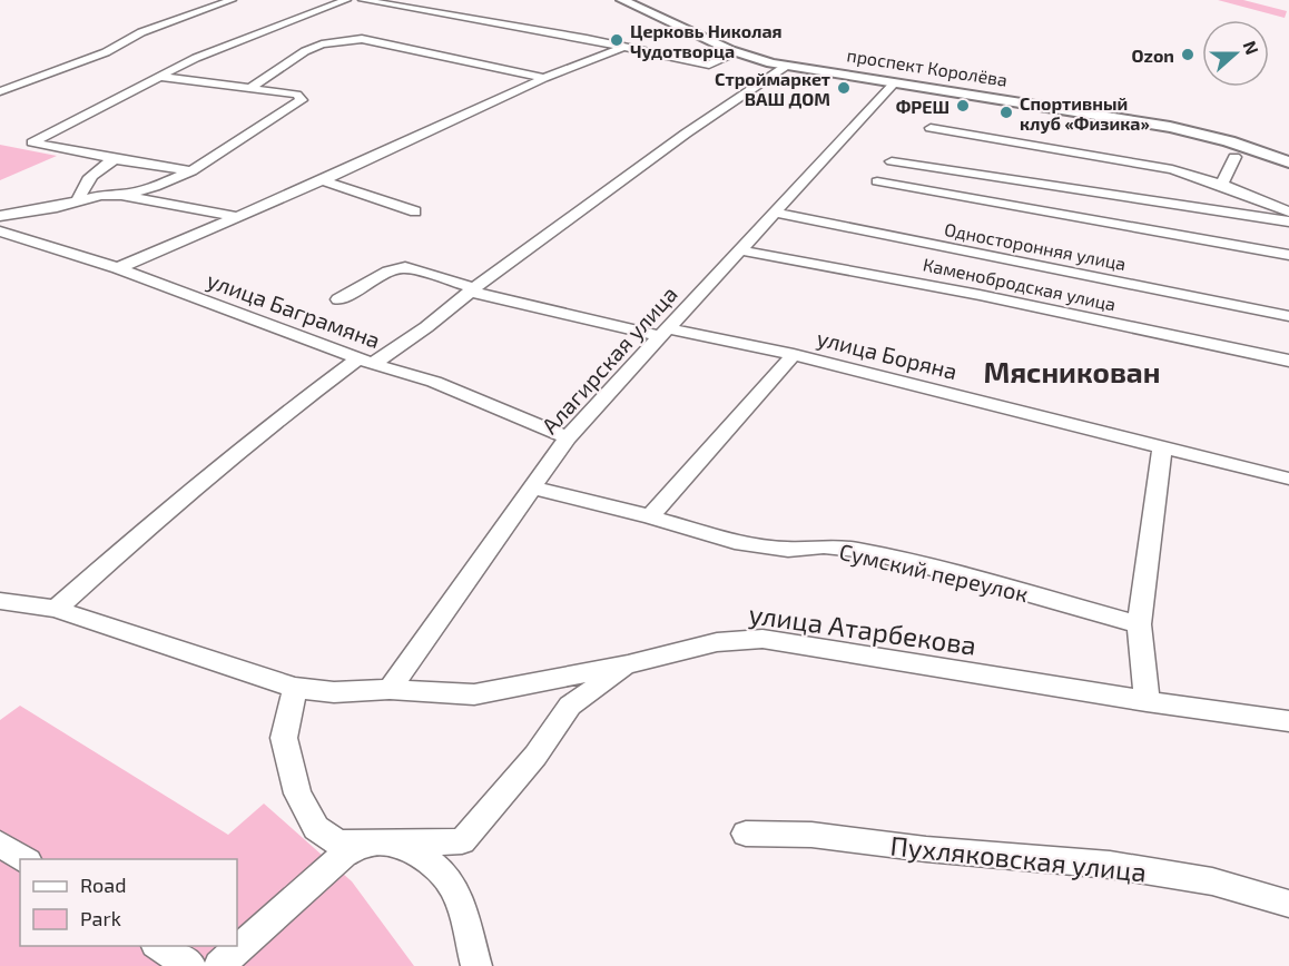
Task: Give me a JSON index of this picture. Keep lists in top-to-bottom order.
{
  "streets": {
    "main road": ["проспект Королёва"],
    "street": [
      "Односторонняя улица",
      "Каменобродская улица",
      "улица Баграмяна",
      "улица Боряна",
      "Алагирская улица",
      "Сумский переулок",
      "улица Атарбекова",
      "Пухляковская улица"
    ]
  },
  "crossings": [
    ["проспект Королёва", "Алагирская улица"],
    ["Односторонняя улица", "Алагирская улица"],
    ["Каменобродская улица", "Алагирская улица"],
    ["улица Баграмяна", "Алагирская улица"],
    ["улица Боряна", "Алагирская улица"],
    ["Алагирская улица", "Сумский переулок"],
    ["Алагирская улица", "улица Атарбекова"]
  ],
  "districts": ["Мясникован"],
  "places": [
    "Церковь Николая Чудотворца",
    "Ozon",
    "Строймаркет ВАШ ДОМ",
    "ФРЕШ",
    "Спортивный клуб «Физика»"
  ],
  "legend": ["Road", "Park"],
  "north": "right"
}
